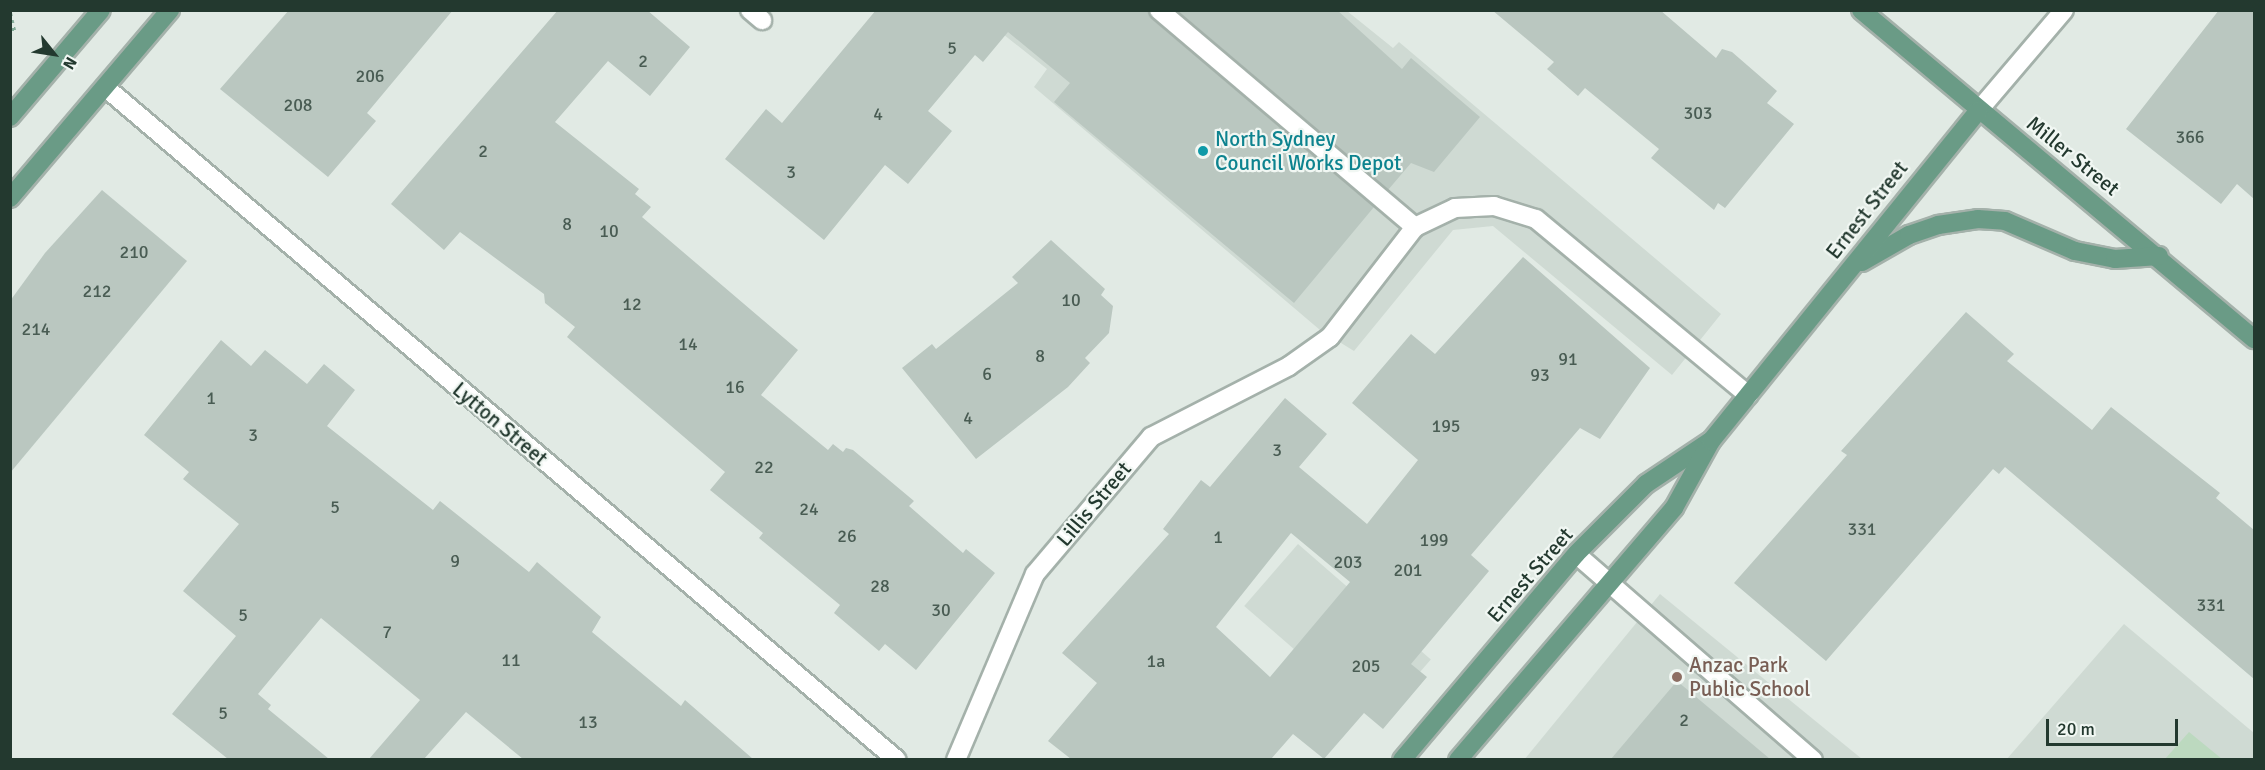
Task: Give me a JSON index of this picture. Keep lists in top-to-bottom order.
{
  "streets": {
    "main road": ["Miller Street", "Ernest Street"],
    "street": ["Lytton Street", "Lillis Street"]
  },
  "crossings": [
    ["Miller Street", "Ernest Street"]
  ],
  "places": ["North Sydney Council Works Depot", "Anzac Park Public School"],
  "house_numbers": [
    "5",
    "2",
    "206",
    "208",
    "303",
    "4",
    "366",
    "2",
    "3",
    "8",
    "10",
    "210",
    "212",
    "10",
    "12",
    "214",
    "14",
    "8",
    "91",
    "6",
    "93",
    "16",
    "1",
    "4",
    "195",
    "3",
    "3",
    "22",
    "5",
    "24",
    "331",
    "26",
    "1",
    "199",
    "9",
    "203",
    "201",
    "28",
    "331",
    "30",
    "5",
    "7",
    "11",
    "1a",
    "205",
    "5",
    "2",
    "13"
  ],
  "scale_bar": "20 m",
  "north": "bottom right"
}
